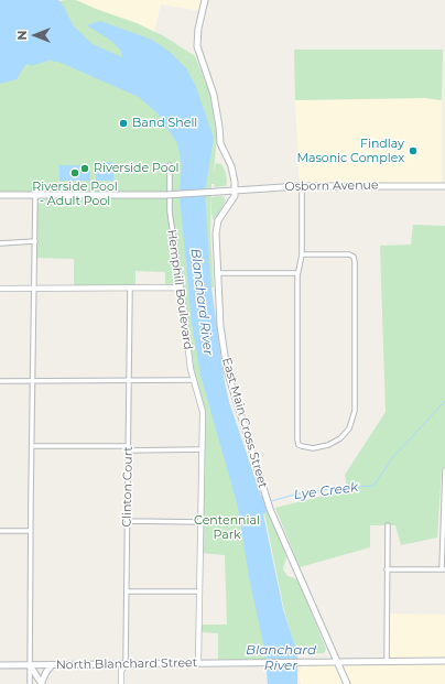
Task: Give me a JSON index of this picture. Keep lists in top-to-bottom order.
{
  "streets": {
    "main road": ["Osborn Avenue", "East Main Cross Street", "North Blanchard Street"],
    "street": ["Hemphill Boulevard", "Clinton Court"]
  },
  "crossings": [
    ["Osborn Avenue", "East Main Cross Street"],
    ["Hemphill Boulevard", "North Blanchard Street"],
    ["East Main Cross Street", "North Blanchard Street"],
    ["Clinton Court", "North Blanchard Street"]
  ],
  "water": ["Blanchard River", "Lye Creek"],
  "parks": ["Centennial Park"],
  "places": [
    "Band Shell",
    "Findlay Masonic Complex",
    "Riverside Pool",
    "Riverside Pool - Adult Pool"
  ],
  "north": "left"
}
